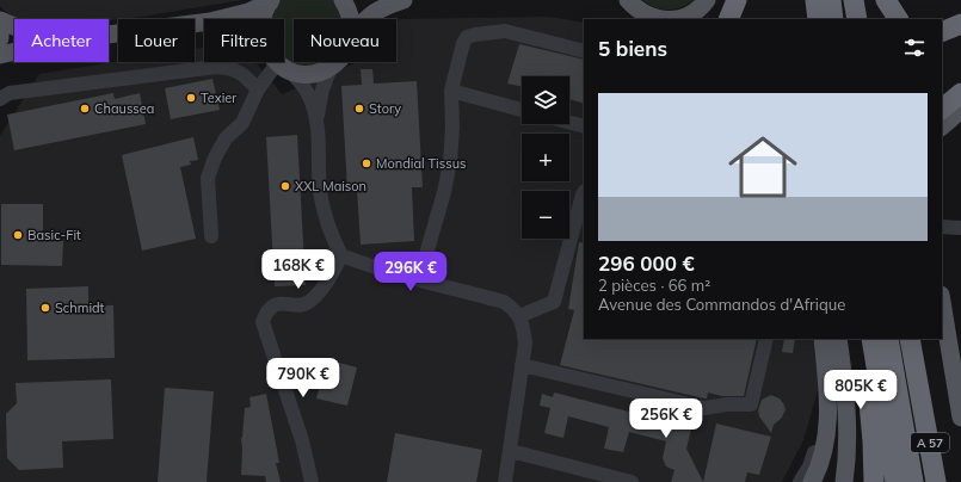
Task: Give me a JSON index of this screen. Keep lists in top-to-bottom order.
{
  "streets": {
    "highway": ["A 57"]
  },
  "places": [
    "Texier",
    "Chaussea",
    "Story",
    "Mondial Tissus",
    "XXL Maison",
    "Basic-Fit",
    "Schmidt"
  ],
  "page": {
    "chip": [
      "Acheter",
      "Louer",
      "Filtres",
      "Nouveau"
    ],
    "heading": "5 biens",
    "map_buttons": ["+", "−"],
    "list": [
      {
        "name": "296 000 €",
        "note": "2 pièces · 66 m² · Avenue des Commandos d'Afrique"
      }
    ],
    "price": [
      "168K €",
      "296K €",
      "790K €",
      "805K €",
      "256K €"
    ]
  }
}
